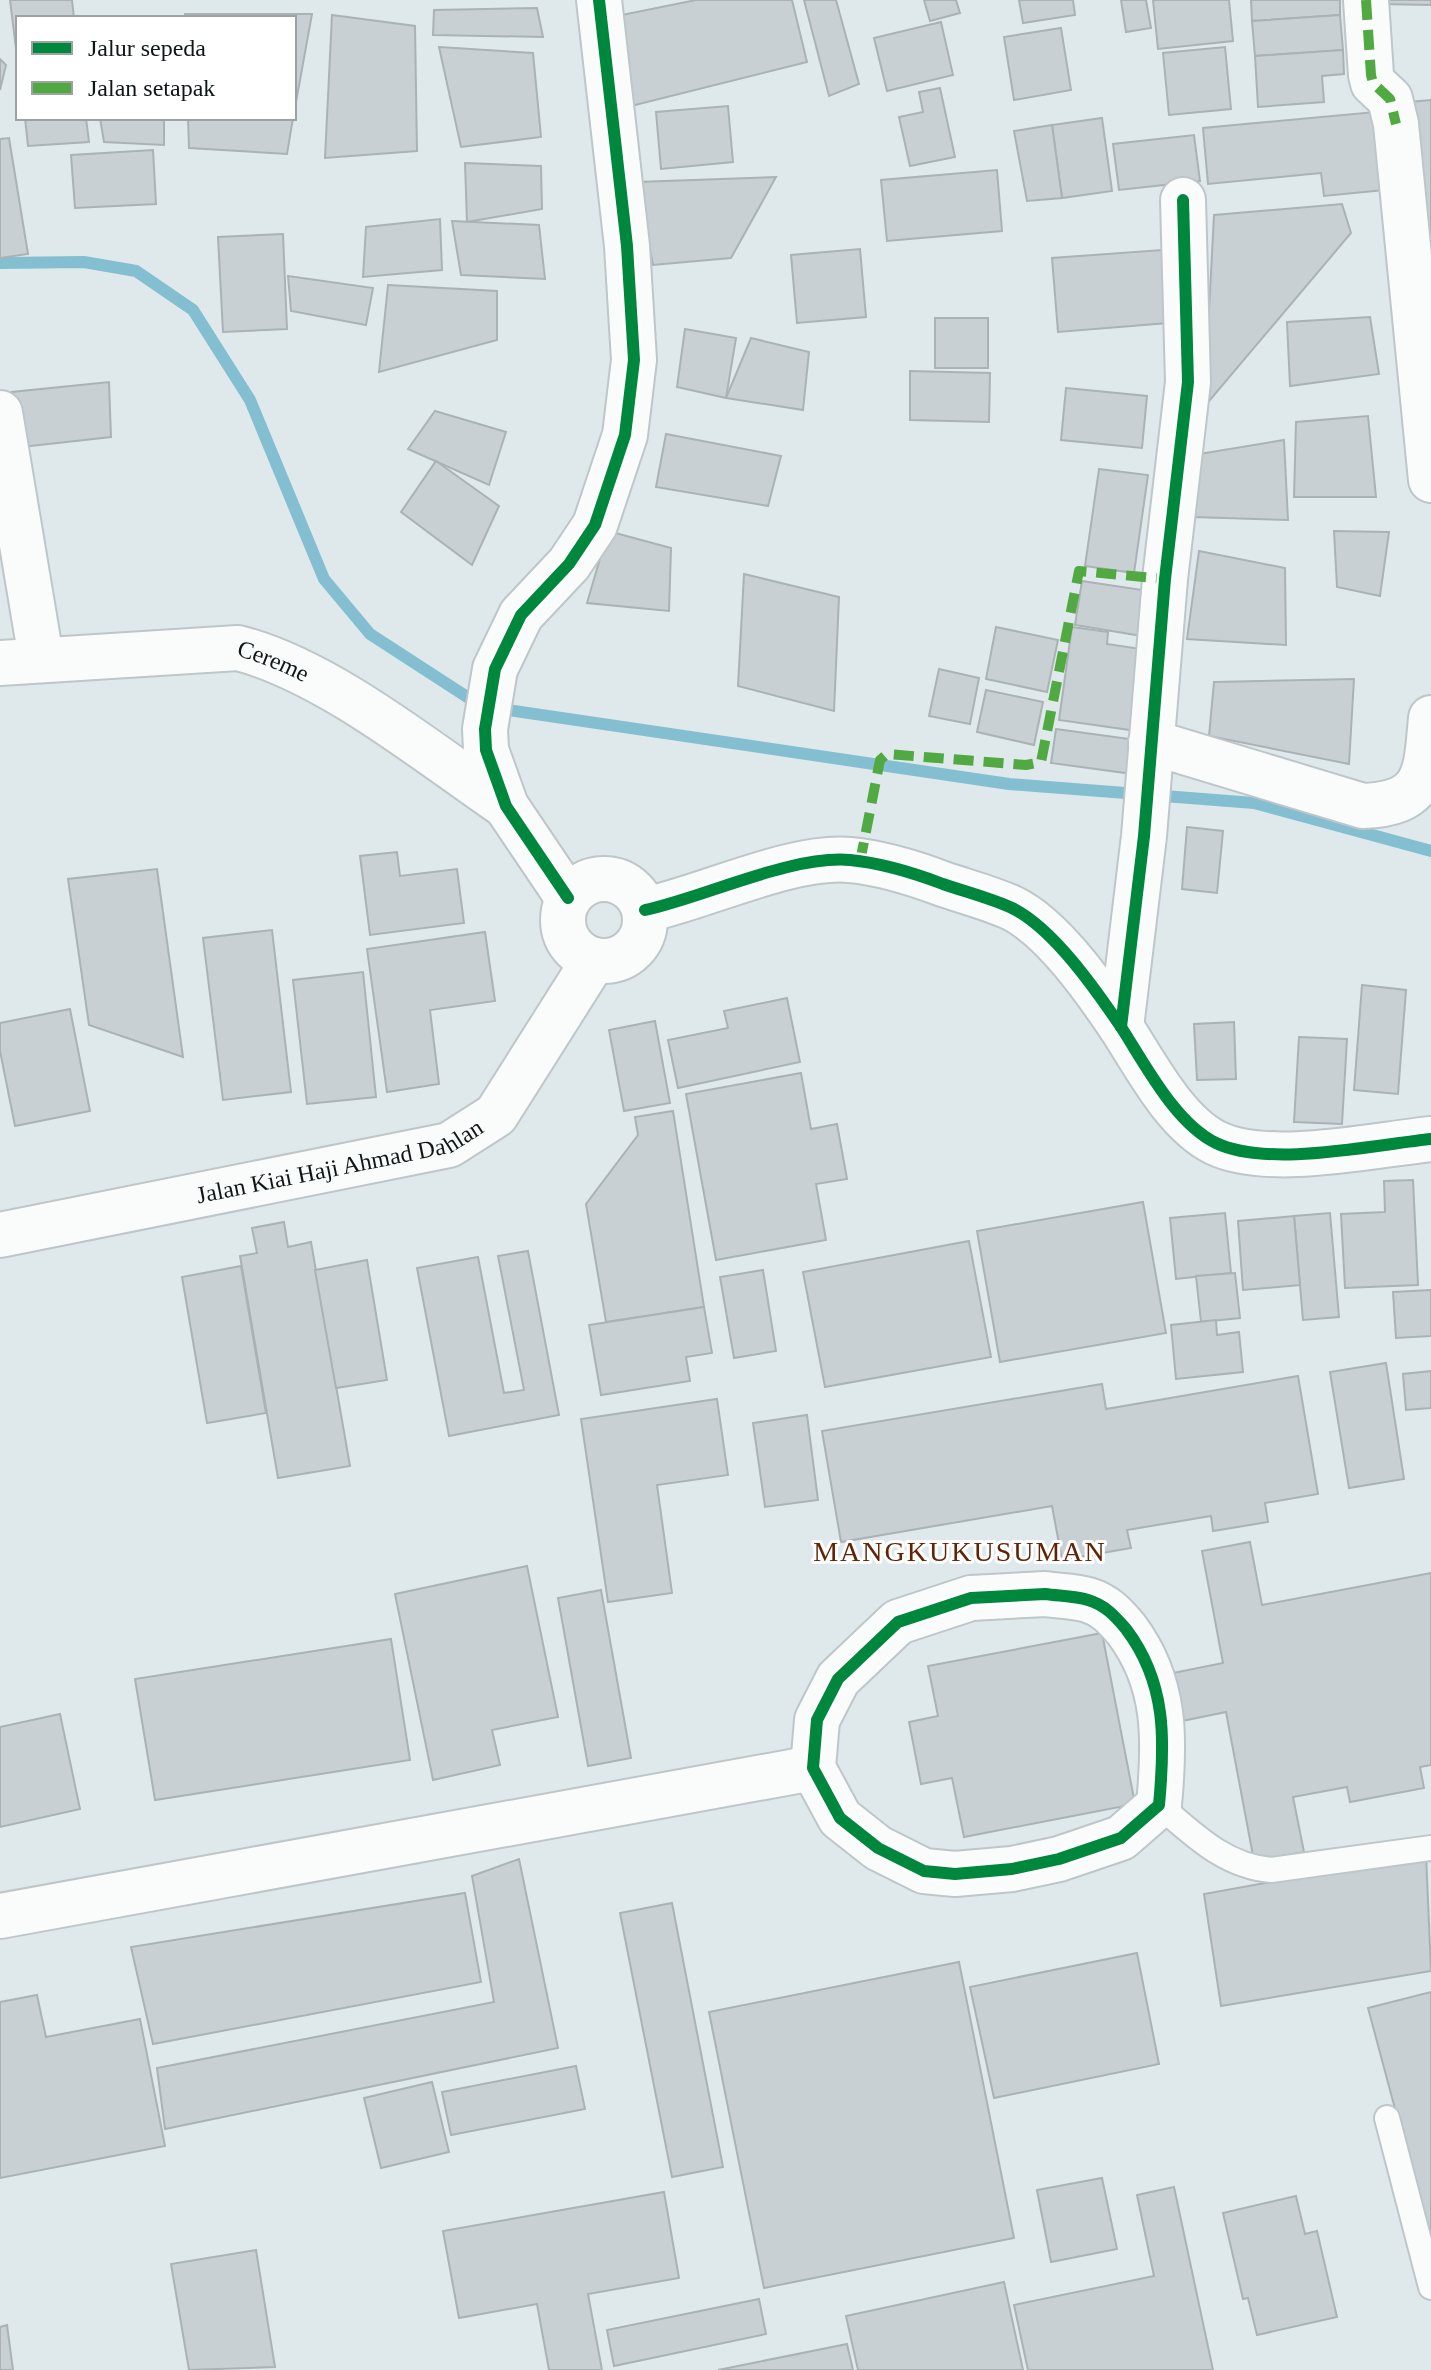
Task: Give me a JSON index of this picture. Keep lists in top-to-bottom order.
{
  "streets": {
    "street": ["Cereme", "Jalan Kiai Haji Ahmad Dahlan"]
  },
  "districts": ["MANGKUKUSUMAN"],
  "legend": ["Jalur sepeda", "Jalan setapak"]
}
